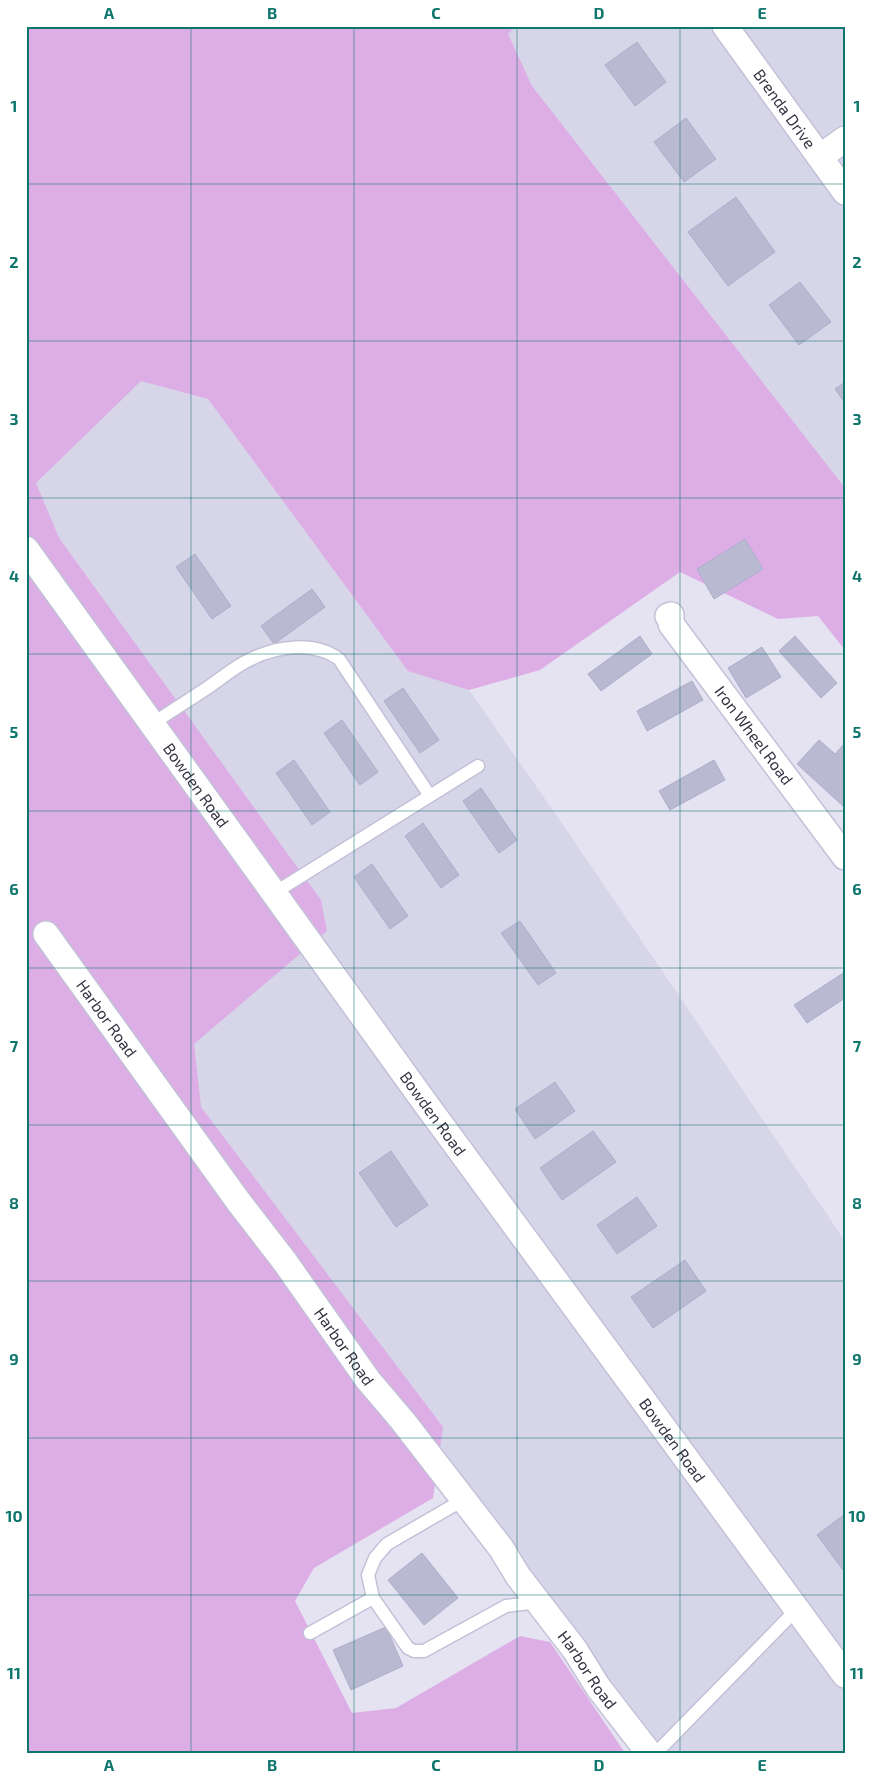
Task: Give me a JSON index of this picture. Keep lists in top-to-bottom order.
{
  "streets": {
    "street": [
      "Brenda Drive",
      "Iron Wheel Road",
      "Bowden Road",
      "Harbor Road"
    ]
  },
  "grid": {
    "columns": [
      "A",
      "B",
      "C",
      "D",
      "E"
    ],
    "rows": [
      "1",
      "2",
      "3",
      "4",
      "5",
      "6",
      "7",
      "8",
      "9",
      "10",
      "11"
    ]
  }
}
